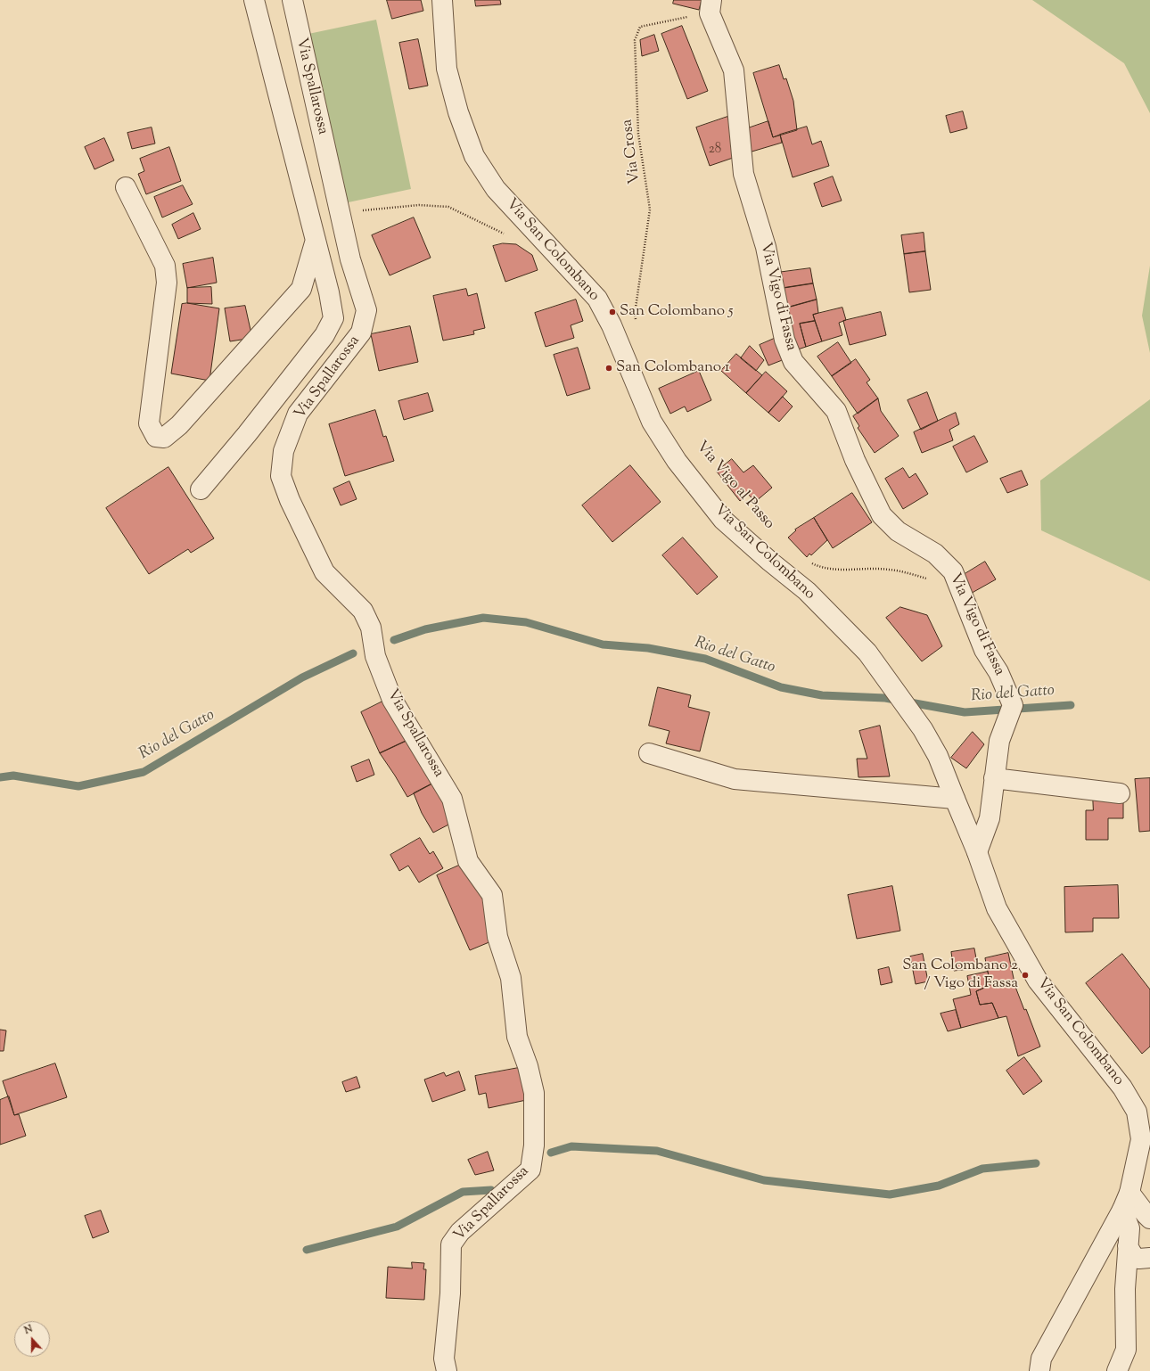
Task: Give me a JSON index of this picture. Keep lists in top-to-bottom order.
{
  "streets": {
    "street": ["Via Spallarossa", "Via San Colombano", "Via Vigo di Fassa"],
    "path": ["Via Crosa"]
  },
  "crossings": [
    ["Via Crosa", "Via Vigo di Fassa"],
    ["Via San Colombano", "Via Vigo di Fassa"]
  ],
  "water": ["Rio del Gatto"],
  "places": ["San Colombano 5", "San Colombano 1", "San Colombano 2 / Vigo di Fassa"],
  "house_numbers": ["28"],
  "north": "top"
}
